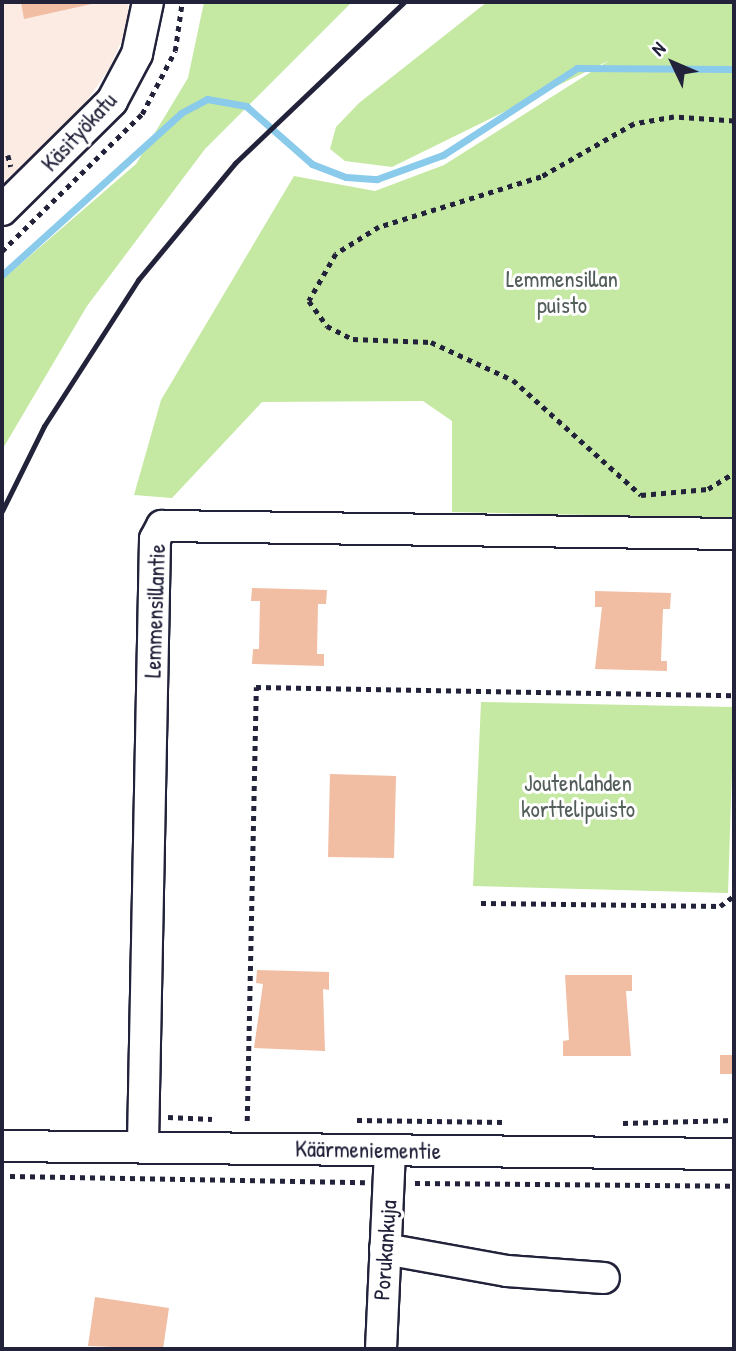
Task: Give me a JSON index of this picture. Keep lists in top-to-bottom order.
{
  "streets": {
    "street": [
      "Käsityökatu",
      "Lemmensillantie",
      "Käärmeniementie",
      "Porukankuja"
    ]
  },
  "crossings": [
    ["Lemmensillantie", "Käärmeniementie"],
    ["Käärmeniementie", "Porukankuja"]
  ],
  "parks": ["Lemmensillan puisto", "Joutenlahden korttelipuisto"],
  "north": "top left"
}
